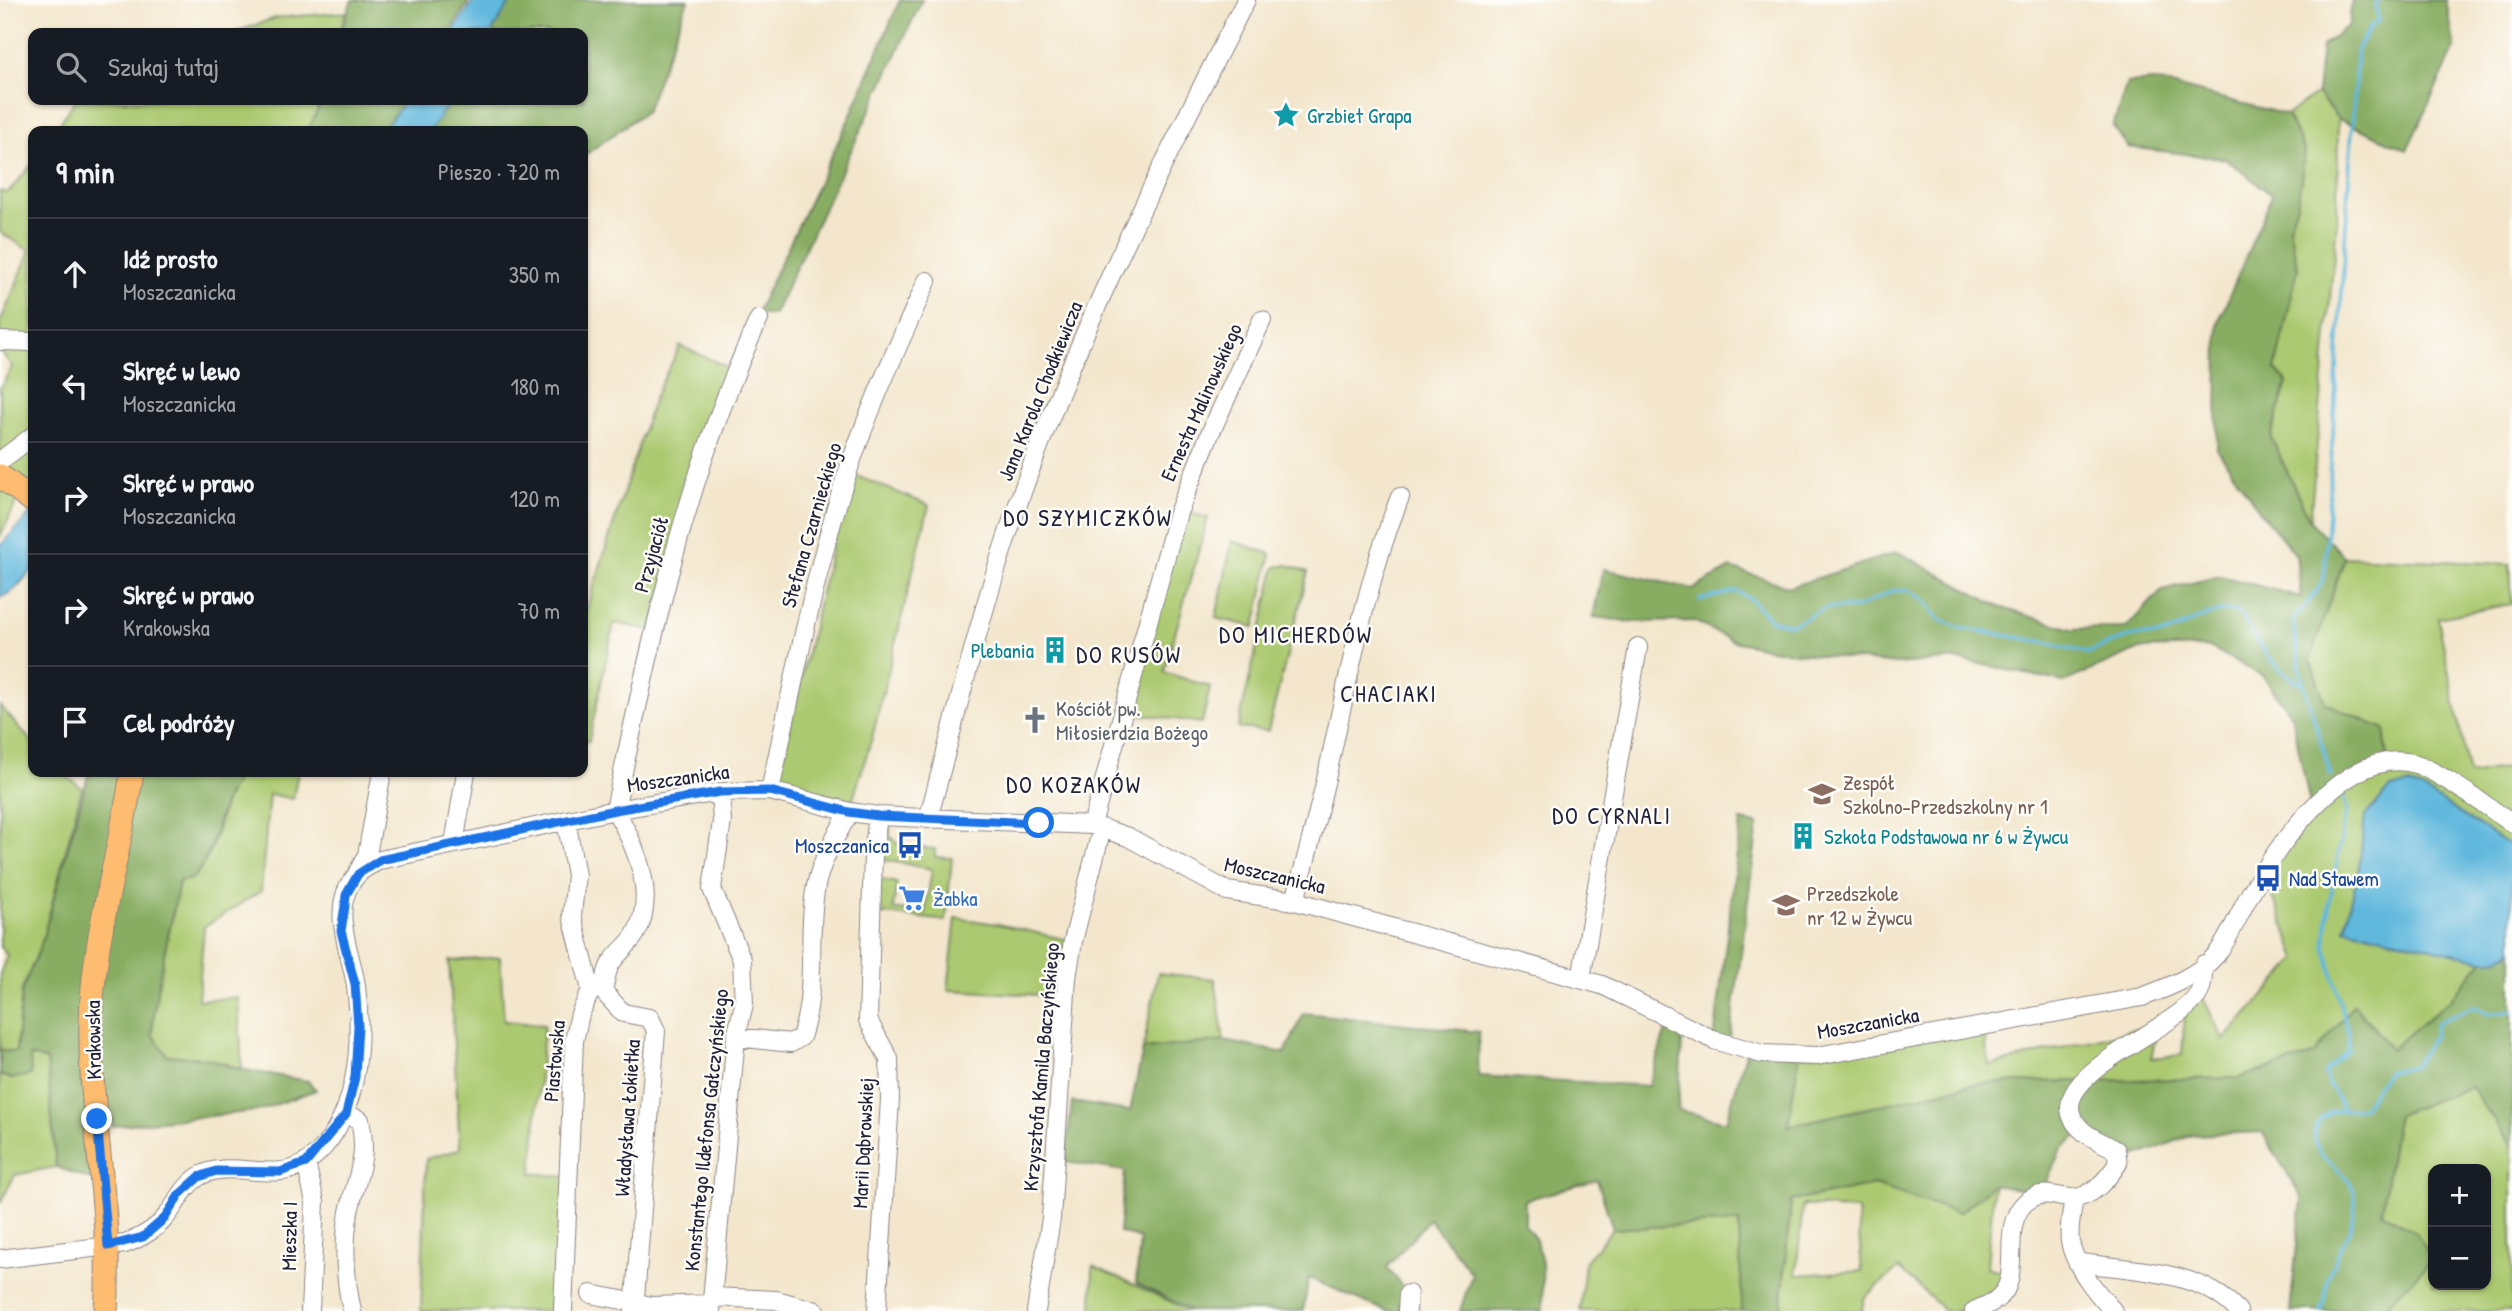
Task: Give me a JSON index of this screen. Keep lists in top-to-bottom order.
{
  "streets": {
    "main road": ["Krakowska"],
    "street": [
      "Jana Karola Chodkiewicza",
      "Ernesta Malinowskiego",
      "Stefana Czarnieckiego",
      "Przyjaciół",
      "Moszczanicka",
      "Piastowska",
      "Krzysztofa Kamila Baczyńskiego",
      "Władysława Łokietka",
      "Konstantego Ildefonsa Gałczyńskiego",
      "Marii Dąbrowskiej",
      "Mieszka I"
    ]
  },
  "crossings": [
    ["Jana Karola Chodkiewicza", "Moszczanicka"],
    ["Ernesta Malinowskiego", "Moszczanicka"],
    ["Ernesta Malinowskiego", "Krzysztofa Kamila Baczyńskiego"],
    ["Stefana Czarnieckiego", "Moszczanicka"],
    ["Przyjaciół", "Moszczanicka"],
    ["Moszczanicka", "Krzysztofa Kamila Baczyńskiego"],
    ["Moszczanicka", "Konstantego Ildefonsa Gałczyńskiego"],
    ["Moszczanicka", "Marii Dąbrowskiej"],
    ["Piastowska", "Władysława Łokietka"]
  ],
  "districts": [
    "DO SZYMICZKÓW",
    "DO MICHERDÓW",
    "DO RUSÓW",
    "CHACIAKI",
    "DO KOZAKÓW",
    "DO CYRNALI"
  ],
  "places": {
    "place": ["Grzbiet Grapa"],
    "building": ["Plebania", "Szkoła Podstawowa nr 6 w Żywcu"],
    "church": ["Kościół pw. Miłosierdzia Bożego"],
    "school or university": ["Zespół Szkolno-Przedszkolny nr 1", "Przedszkole nr 12 w Żywcu"],
    "bus stop": ["Moszczanica", "Nad Stawem"],
    "supermarket": ["Żabka"]
  },
  "page": {
    "search": "Szukaj tutaj",
    "heading": ["9 min", "Pieszo · 720 m"],
    "list": [
      ["Idź prosto", "Moszczanicka", "350 m"],
      ["Skręć w lewo", "Moszczanicka", "180 m"],
      ["Skręć w prawo", "Moszczanicka", "120 m"],
      ["Skręć w prawo", "Krakowska", "70 m"],
      "Cel podróży"
    ],
    "map_buttons": ["+", "−"]
  }
}
